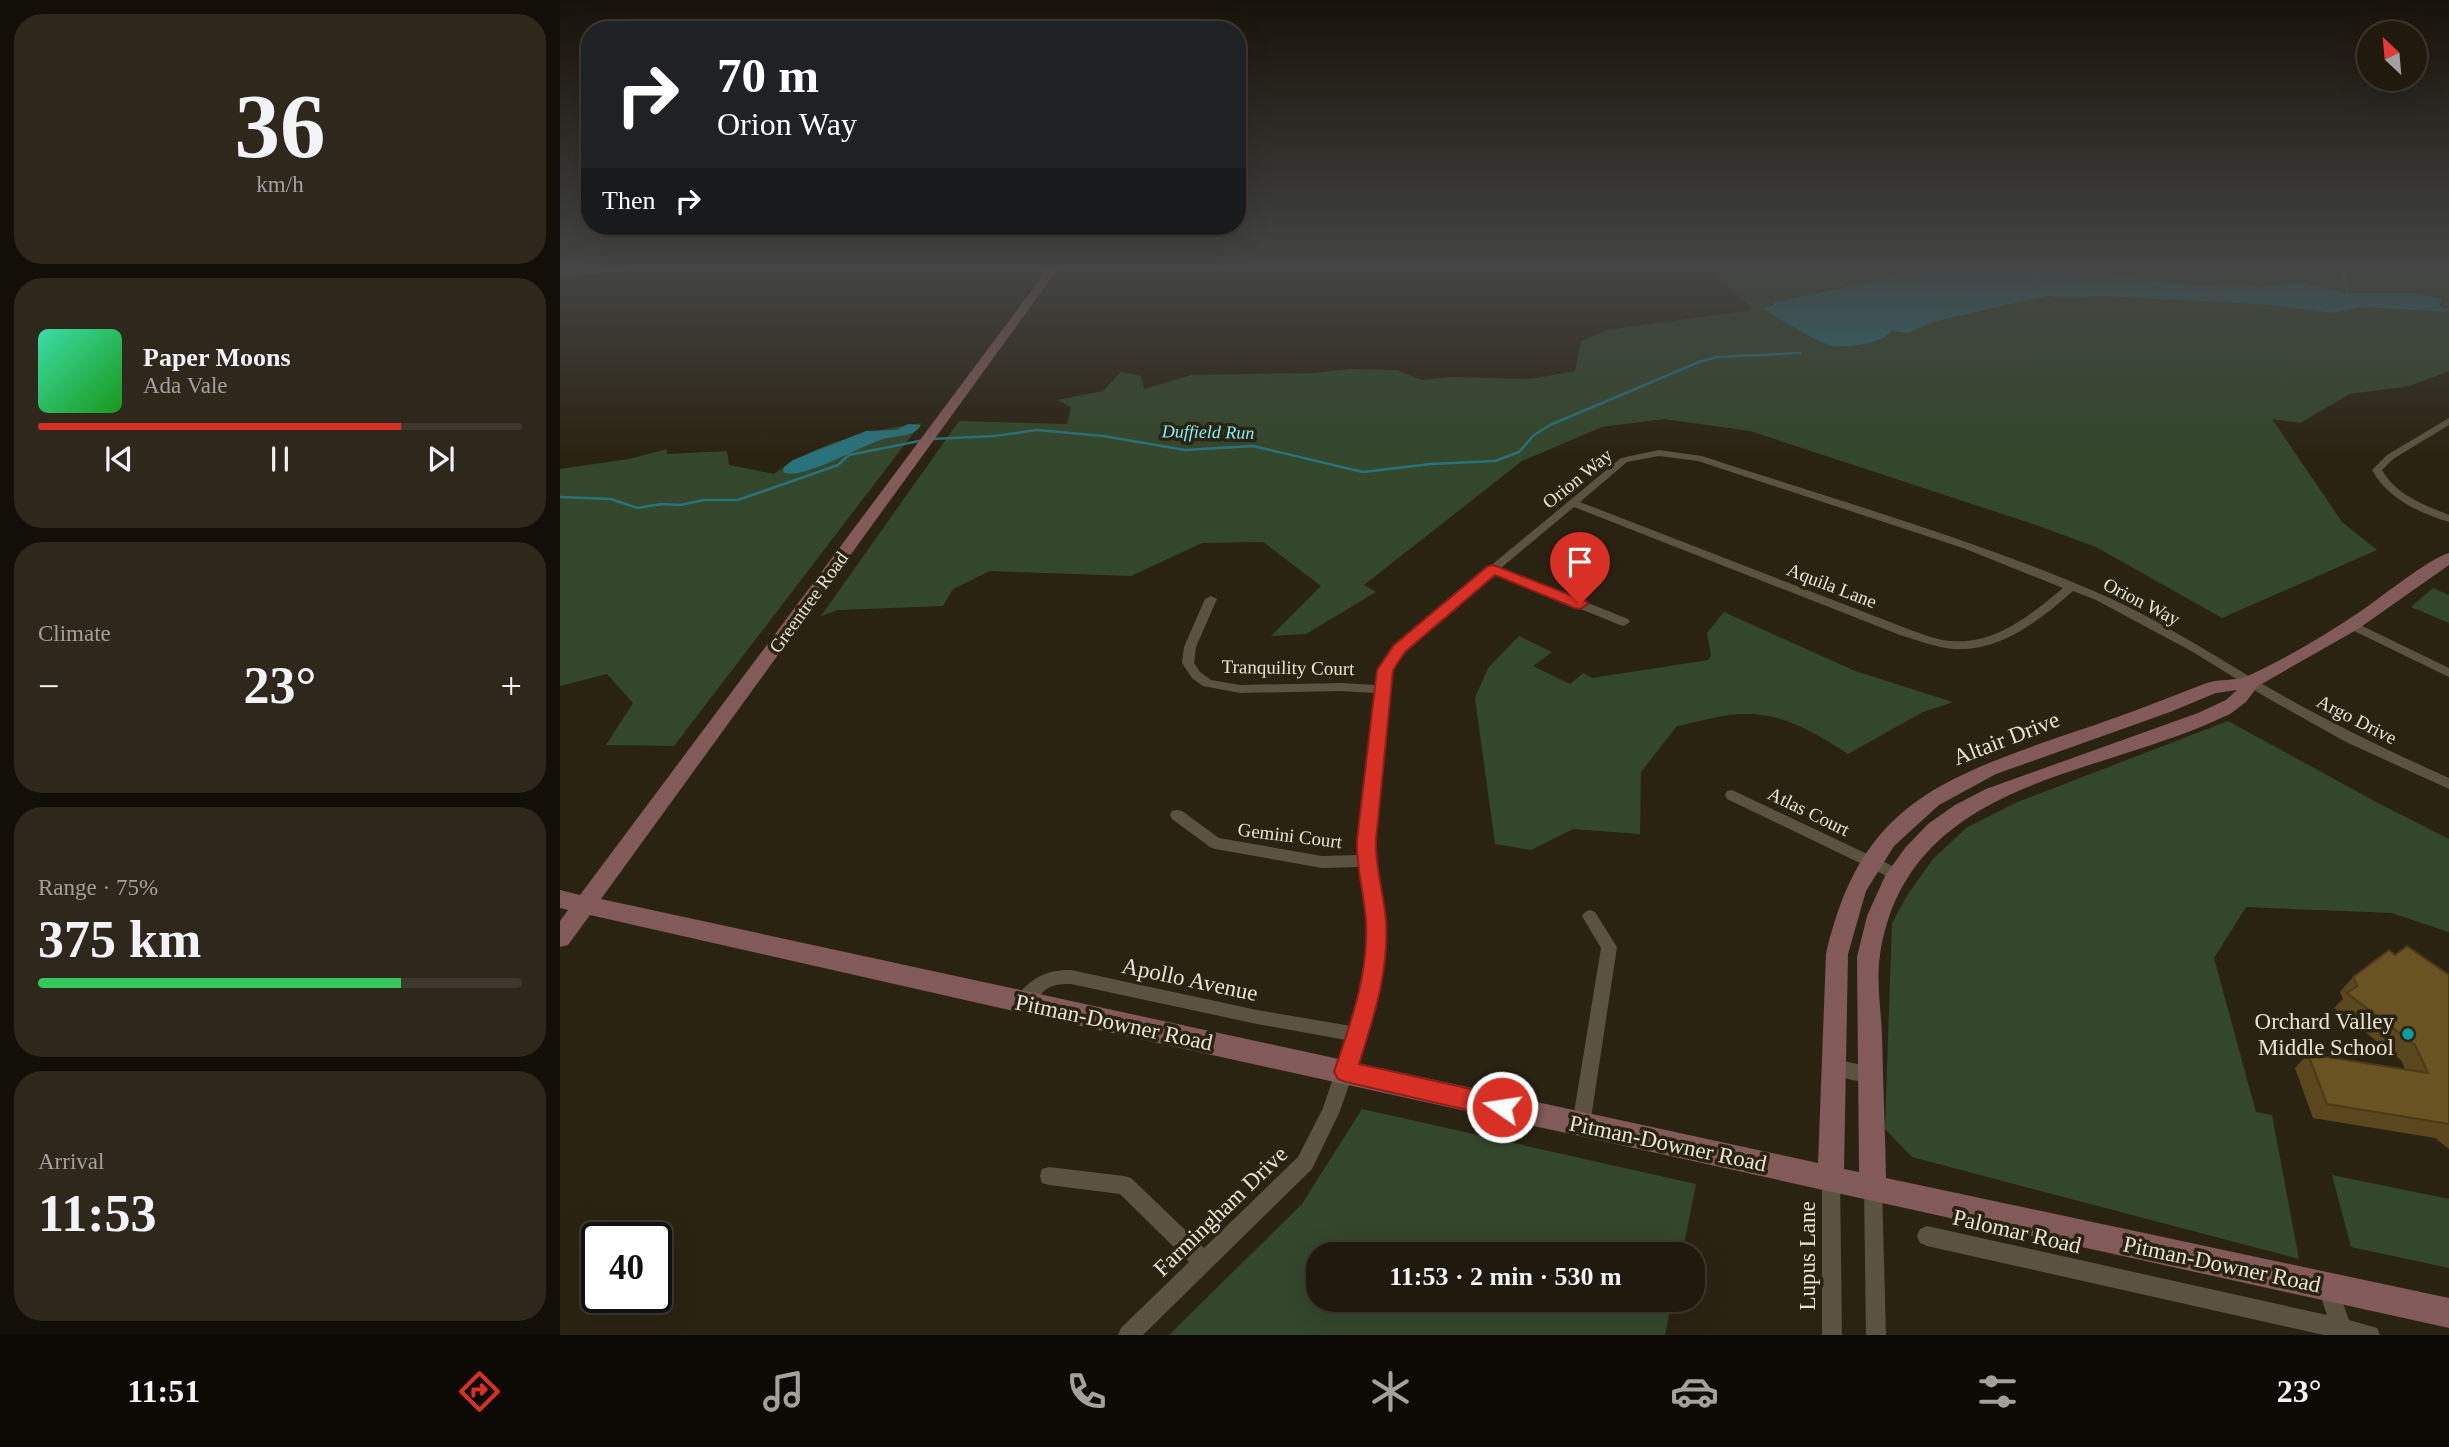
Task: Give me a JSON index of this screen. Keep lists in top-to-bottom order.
{
  "streets": {
    "street": [
      "Orion Way",
      "Aquila Lane",
      "Greentree Road",
      "Tranquility Court",
      "Argo Drive",
      "Altair Drive",
      "Atlas Court",
      "Gemini Court",
      "Apollo Avenue",
      "Pitman-Downer Road",
      "Farmingham Drive",
      "Palomar Road",
      "Lupus Lane"
    ]
  },
  "crossings": [
    ["Orion Way", "Aquila Lane"],
    ["Orion Way", "Tranquility Court"],
    ["Orion Way", "Argo Drive"],
    ["Orion Way", "Altair Drive"],
    ["Orion Way", "Gemini Court"],
    ["Orion Way", "Apollo Avenue"],
    ["Orion Way", "Pitman-Downer Road"],
    ["Orion Way", "Farmingham Drive"],
    ["Greentree Road", "Pitman-Downer Road"],
    ["Argo Drive", "Altair Drive"],
    ["Altair Drive", "Atlas Court"],
    ["Altair Drive", "Pitman-Downer Road"],
    ["Altair Drive", "Lupus Lane"],
    ["Apollo Avenue", "Pitman-Downer Road"],
    ["Pitman-Downer Road", "Farmingham Drive"],
    ["Pitman-Downer Road", "Lupus Lane"]
  ],
  "water": ["Duffield Run"],
  "places": ["Orchard Valley Middle School"],
  "north": "top left",
  "page": {
    "tile": [
      ["36", "km/h"],
      "Climate",
      ["Range · 75%", "375 km"],
      ["Arrival", "11:53"]
    ],
    "turn": ["70 m", "Orion Way"],
    "then": "Then",
    "song": ["Paper Moons", "Ada Vale"],
    "heat": ["−", "23°", "+"],
    "limit": "40",
    "trip": "11:53 · 2 min · 530 m",
    "tabs": ["11:51", "23°"]
  }
}
